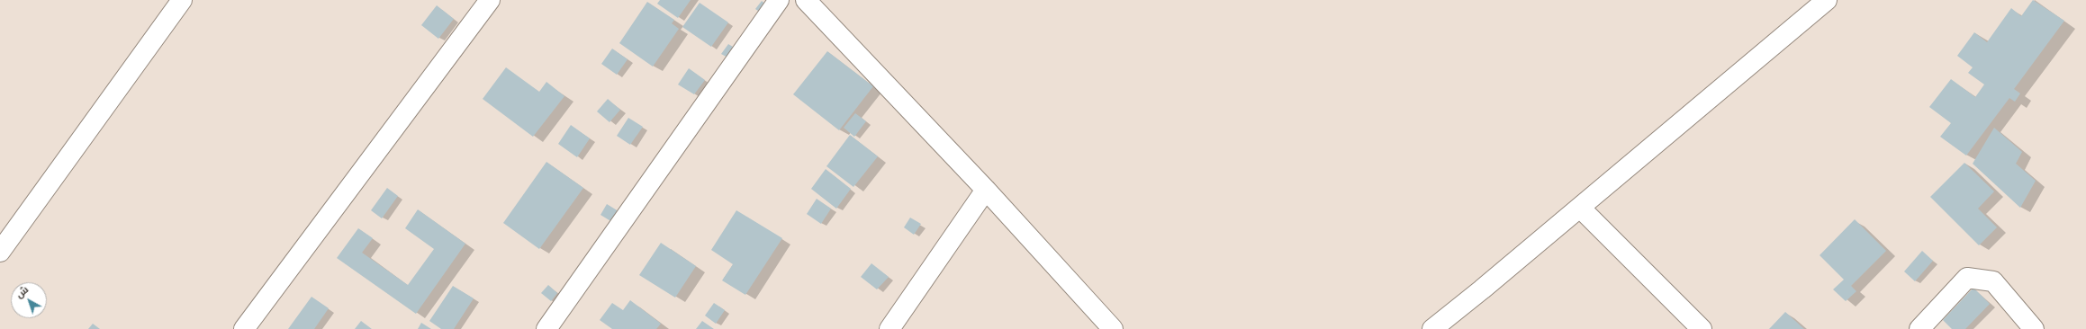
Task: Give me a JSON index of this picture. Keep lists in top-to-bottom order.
{
  "north": "top left"
}
